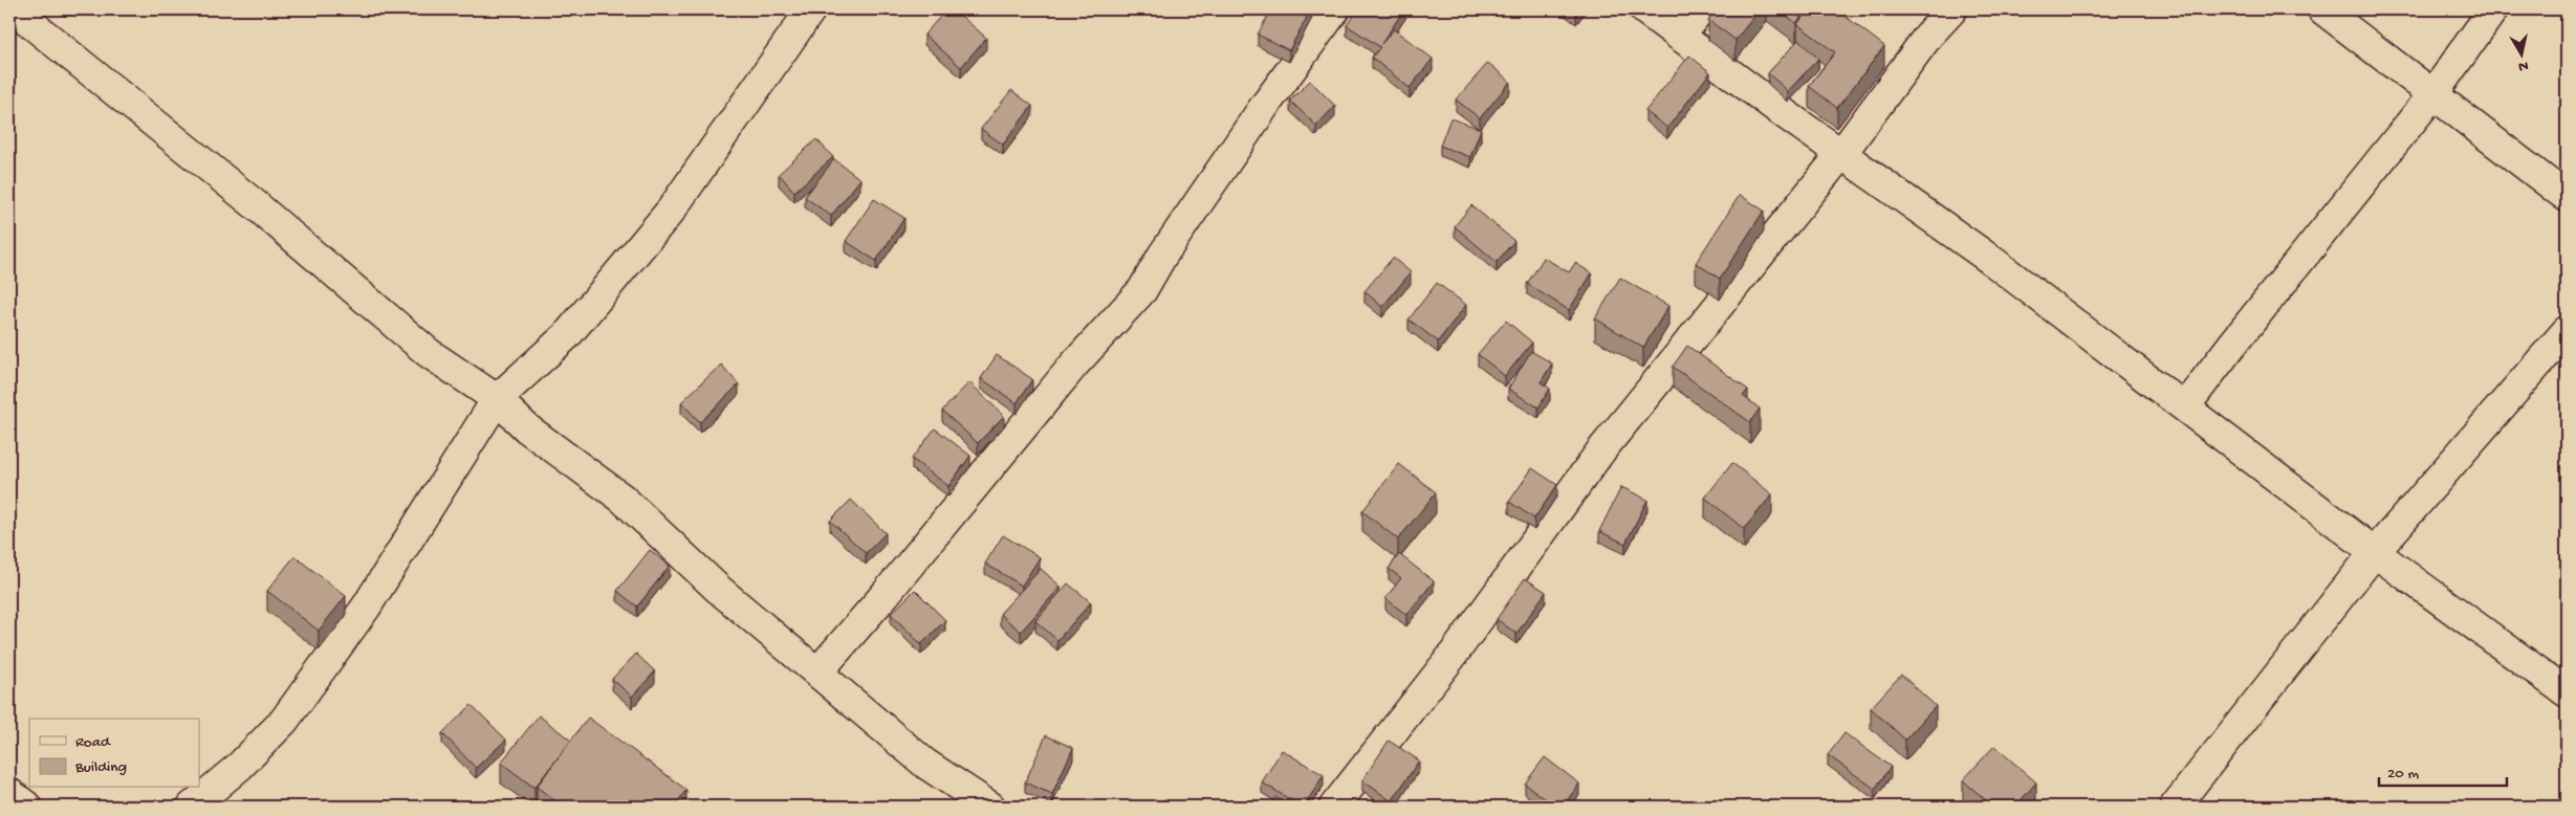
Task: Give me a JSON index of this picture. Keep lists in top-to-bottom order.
{
  "legend": ["Road", "Building"],
  "scale_bar": "20 m",
  "north": "bottom"
}
